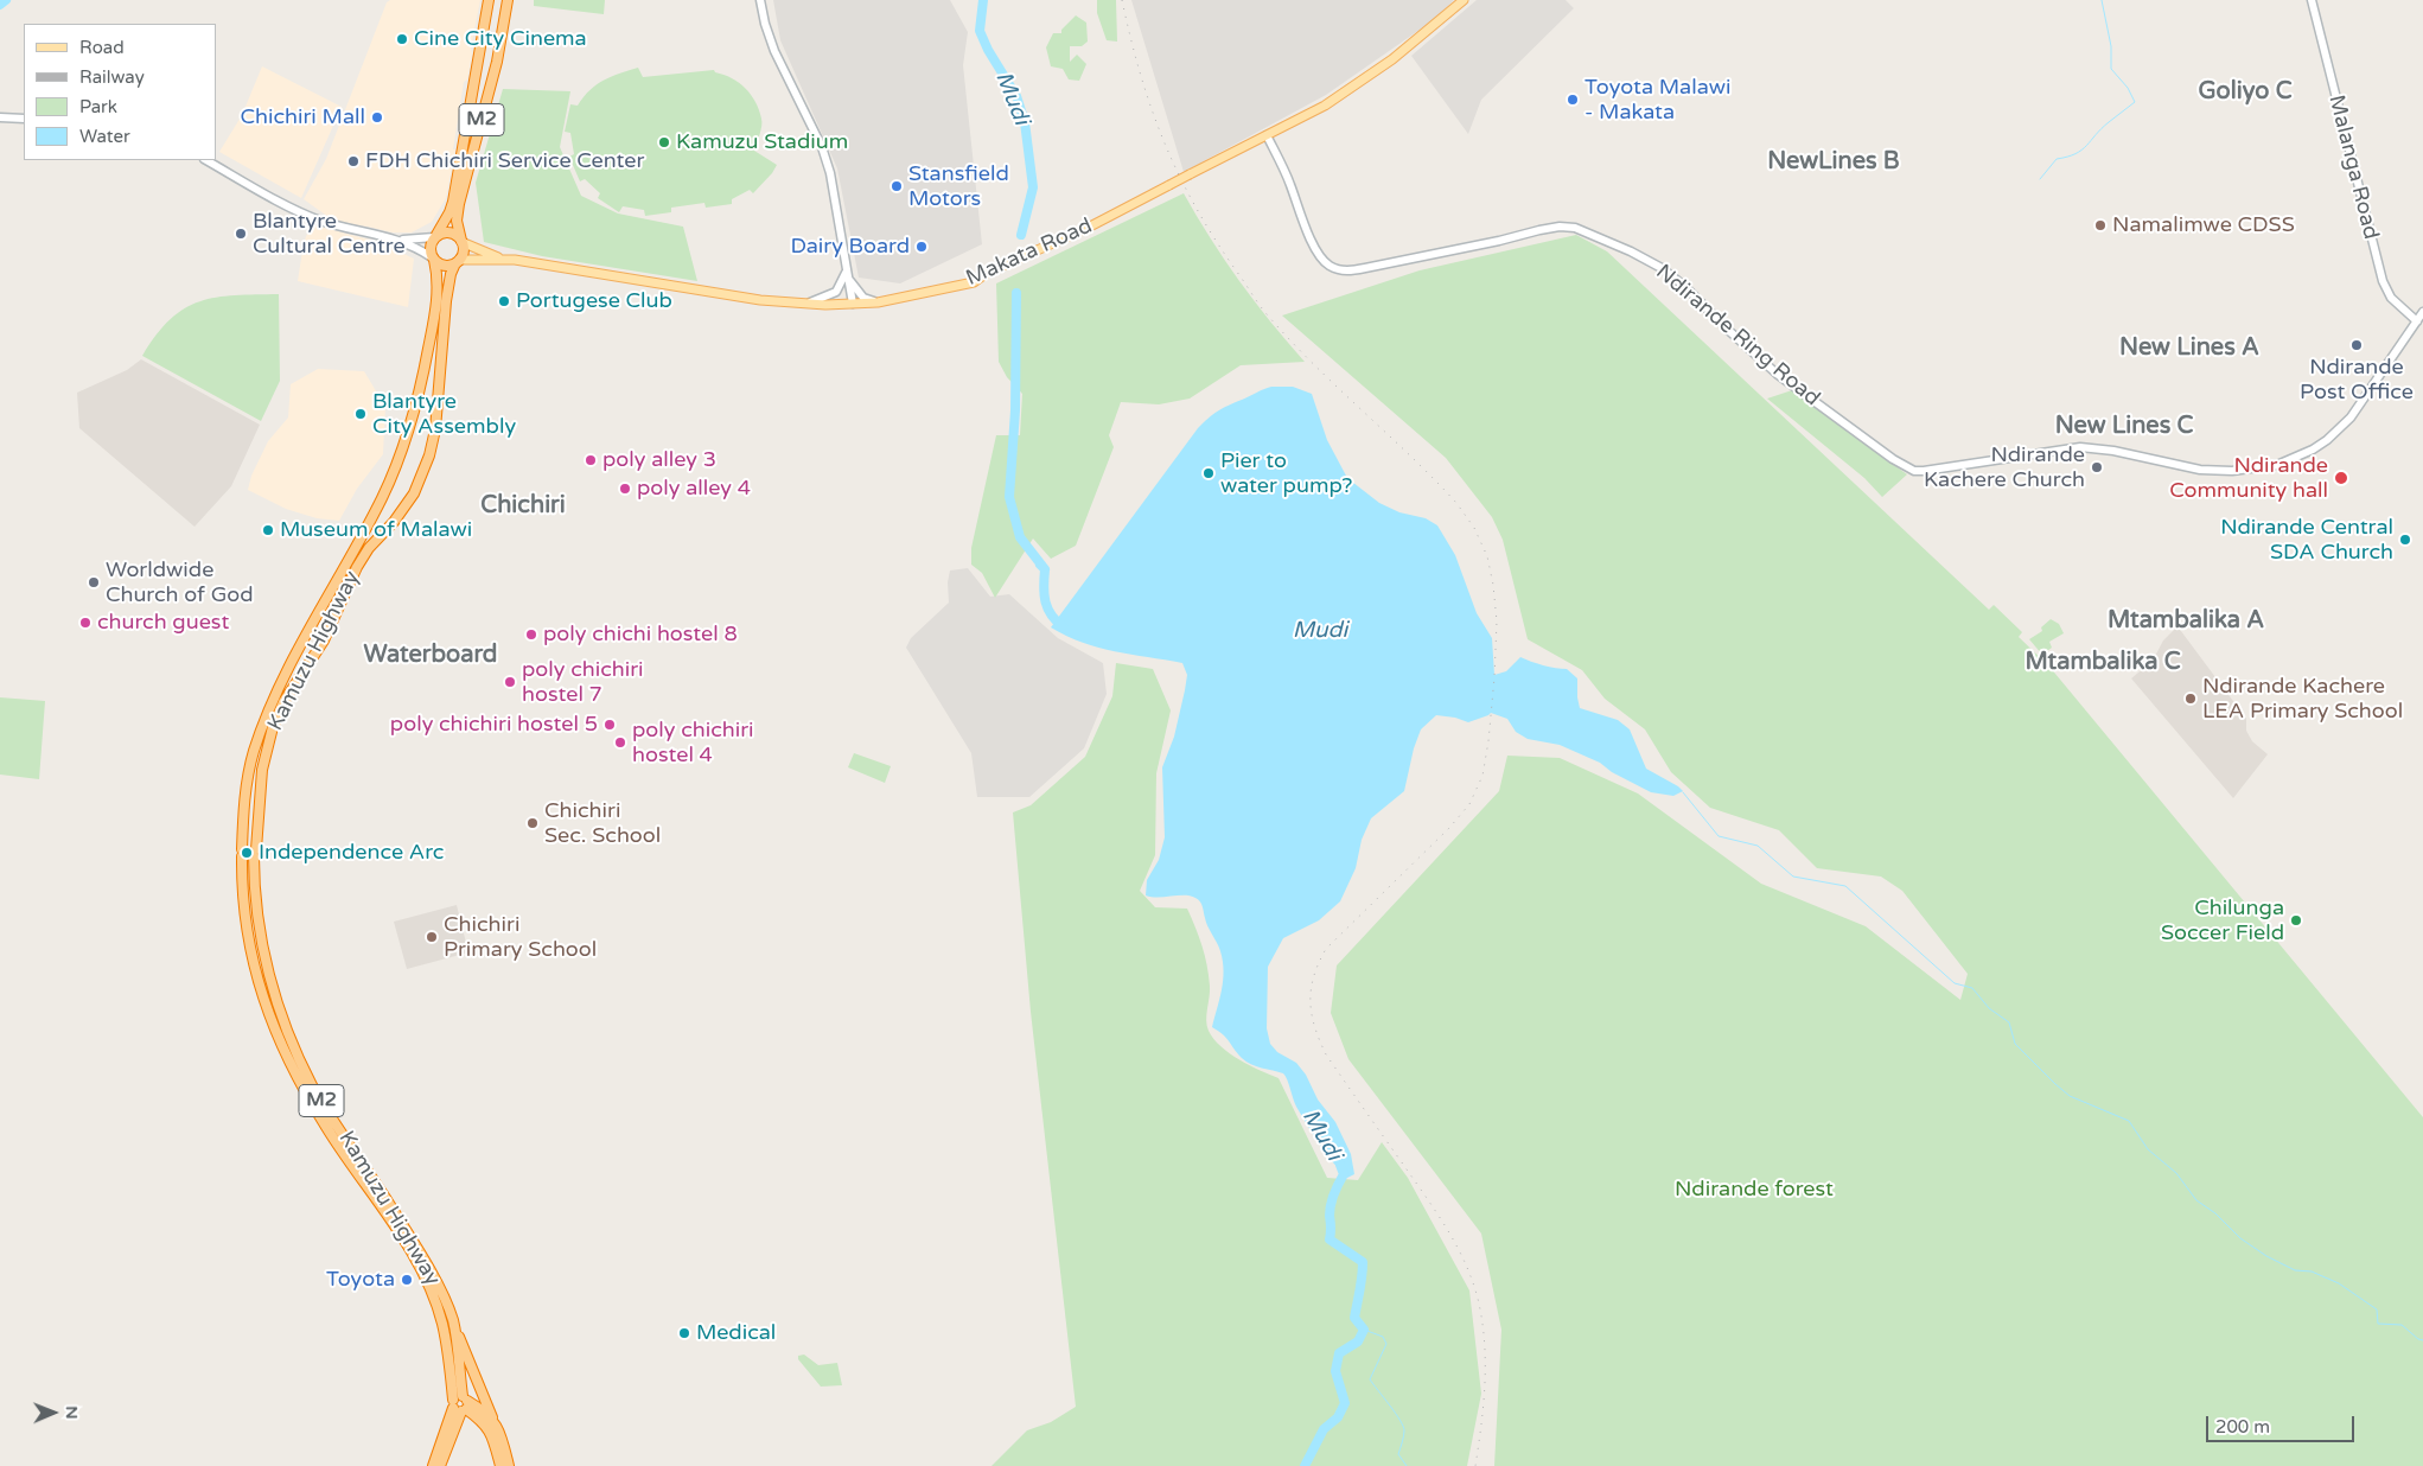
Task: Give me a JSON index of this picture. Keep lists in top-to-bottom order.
{
  "streets": {
    "highway": ["M2", "Kamuzu Highway"],
    "main road": ["Makata Road"],
    "street": ["Malanga Road", "Ndirande Ring Road"]
  },
  "crossings": [
    ["M2", "Makata Road"],
    ["M2", "Kamuzu Highway"],
    ["Malanga Road", "Ndirande Ring Road"],
    ["Makata Road", "Ndirande Ring Road"],
    ["Makata Road", "Kamuzu Highway"]
  ],
  "districts": [
    "Goliyo C",
    "NewLines B",
    "New Lines A",
    "New Lines C",
    "Chichiri",
    "Mtambalika A",
    "Waterboard",
    "Mtambalika C"
  ],
  "water": ["Mudi"],
  "parks": ["Ndirande forest"],
  "places": [
    "Cine City Cinema",
    "Toyota Malawi - Makata",
    "Chichiri Mall",
    "Kamuzu Stadium",
    "FDH Chichiri Service Center",
    "Stansfield Motors",
    "Namalimwe CDSS",
    "Blantyre Cultural Centre",
    "Dairy Board",
    "Portugese Club",
    "Ndirande Post Office",
    "Blantyre City Assembly",
    "poly alley 3",
    "Ndirande Kachere Church",
    "Pier to water pump?",
    "Ndirande Community hall",
    "poly alley 4",
    "Museum of Malawi",
    "Ndirande Central SDA Church",
    "Worldwide Church of God",
    "church guest",
    "poly chichi hostel 8",
    "poly chichiri hostel 7",
    "Ndirande Kachere LEA Primary School",
    "poly chichiri hostel 5",
    "poly chichiri hostel 4",
    "Chichiri Sec. School",
    "Independence Arc",
    "Chilunga Soccer Field",
    "Chichiri Primary School",
    "Toyota",
    "Medical"
  ],
  "legend": [
    "Road",
    "Railway",
    "Park",
    "Water"
  ],
  "scale_bar": "200 m",
  "north": "right"
}
